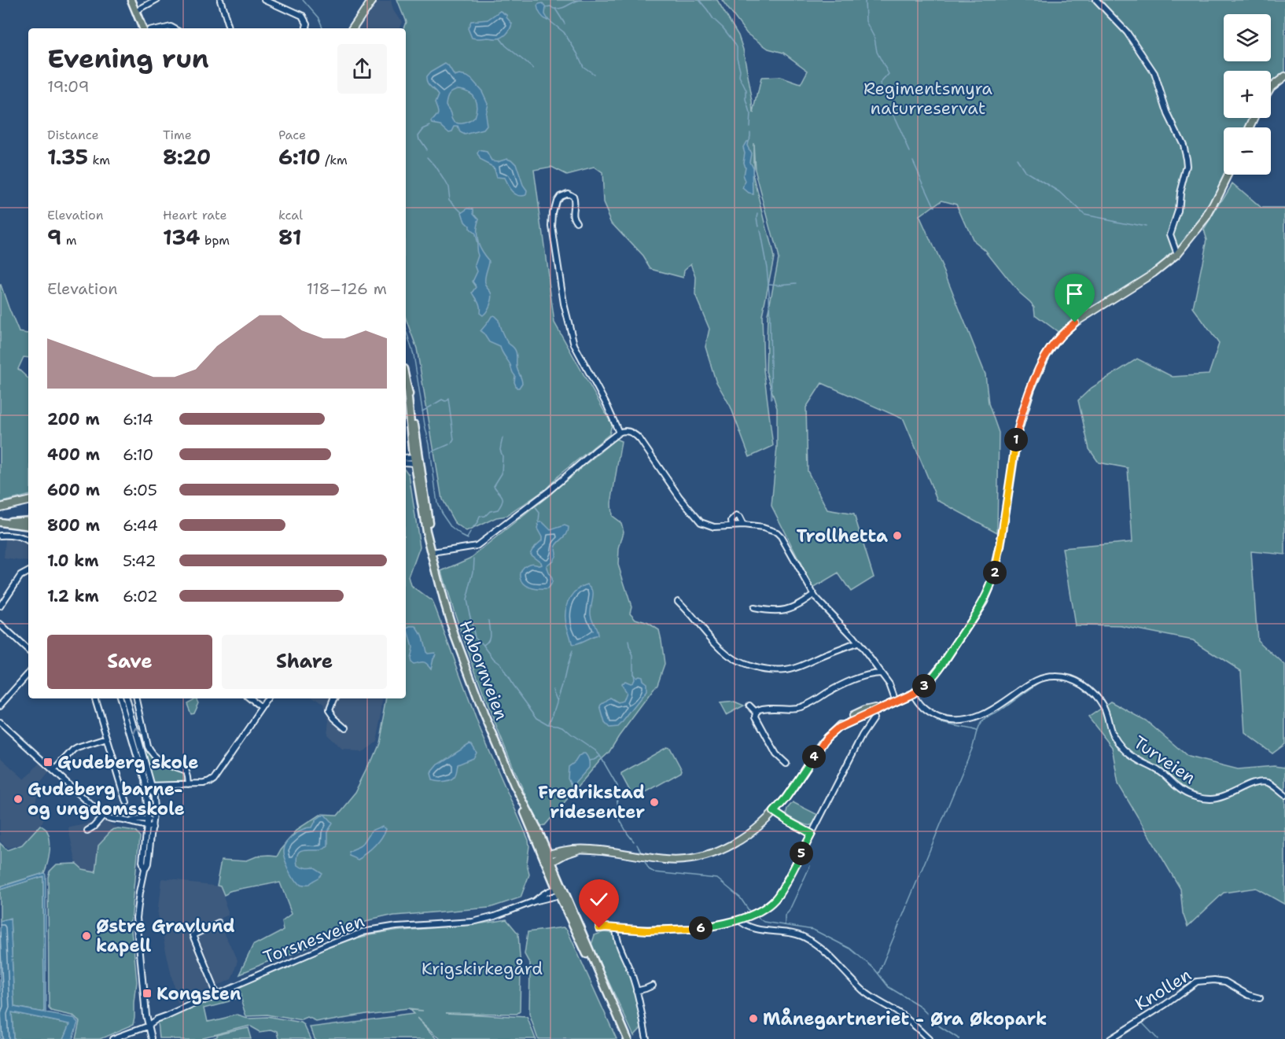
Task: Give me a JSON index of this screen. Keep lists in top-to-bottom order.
{
  "streets": {
    "highway": ["Habornveien"],
    "street": ["Turveien", "Torsnesveien", "Knollen"]
  },
  "crossings": [
    ["Habornveien", "Torsnesveien"]
  ],
  "parks": ["Regimentsmyra naturreservat", "Krigskirkegård"],
  "places": {
    "other": [
      "Trollhetta",
      "Gudeberg barne- og ungdomsskole",
      "Fredrikstad ridesenter",
      "Østre Gravlund kapell",
      "Månegartneriet - Øra Økopark"
    ],
    "transit": ["Gudeberg skole", "Kongsten"]
  },
  "page": {
    "map_buttons": ["+", "−"],
    "heading": ["Evening run", "19:09"],
    "stats": [
      ["Distance", "1.35 km"],
      ["Time", "8:20"],
      ["Pace", "6:10 /km"],
      ["Elevation", "9 m"],
      ["Heart rate", "134 bpm"],
      ["kcal", "81"]
    ],
    "chart": ["Elevation", "118–126 m"],
    "list": [
      {
        "name": "200 m",
        "note": "6:14"
      },
      {
        "name": "400 m",
        "note": "6:10"
      },
      {
        "name": "600 m",
        "note": "6:05"
      },
      {
        "name": "800 m",
        "note": "6:44"
      },
      {
        "name": "1.0 km",
        "note": "5:42"
      },
      {
        "name": "1.2 km",
        "note": "6:02"
      }
    ],
    "pins": [
      "1",
      "2",
      "3",
      "4",
      "5",
      "6"
    ],
    "buttons": ["Save", "Share"]
  }
}
